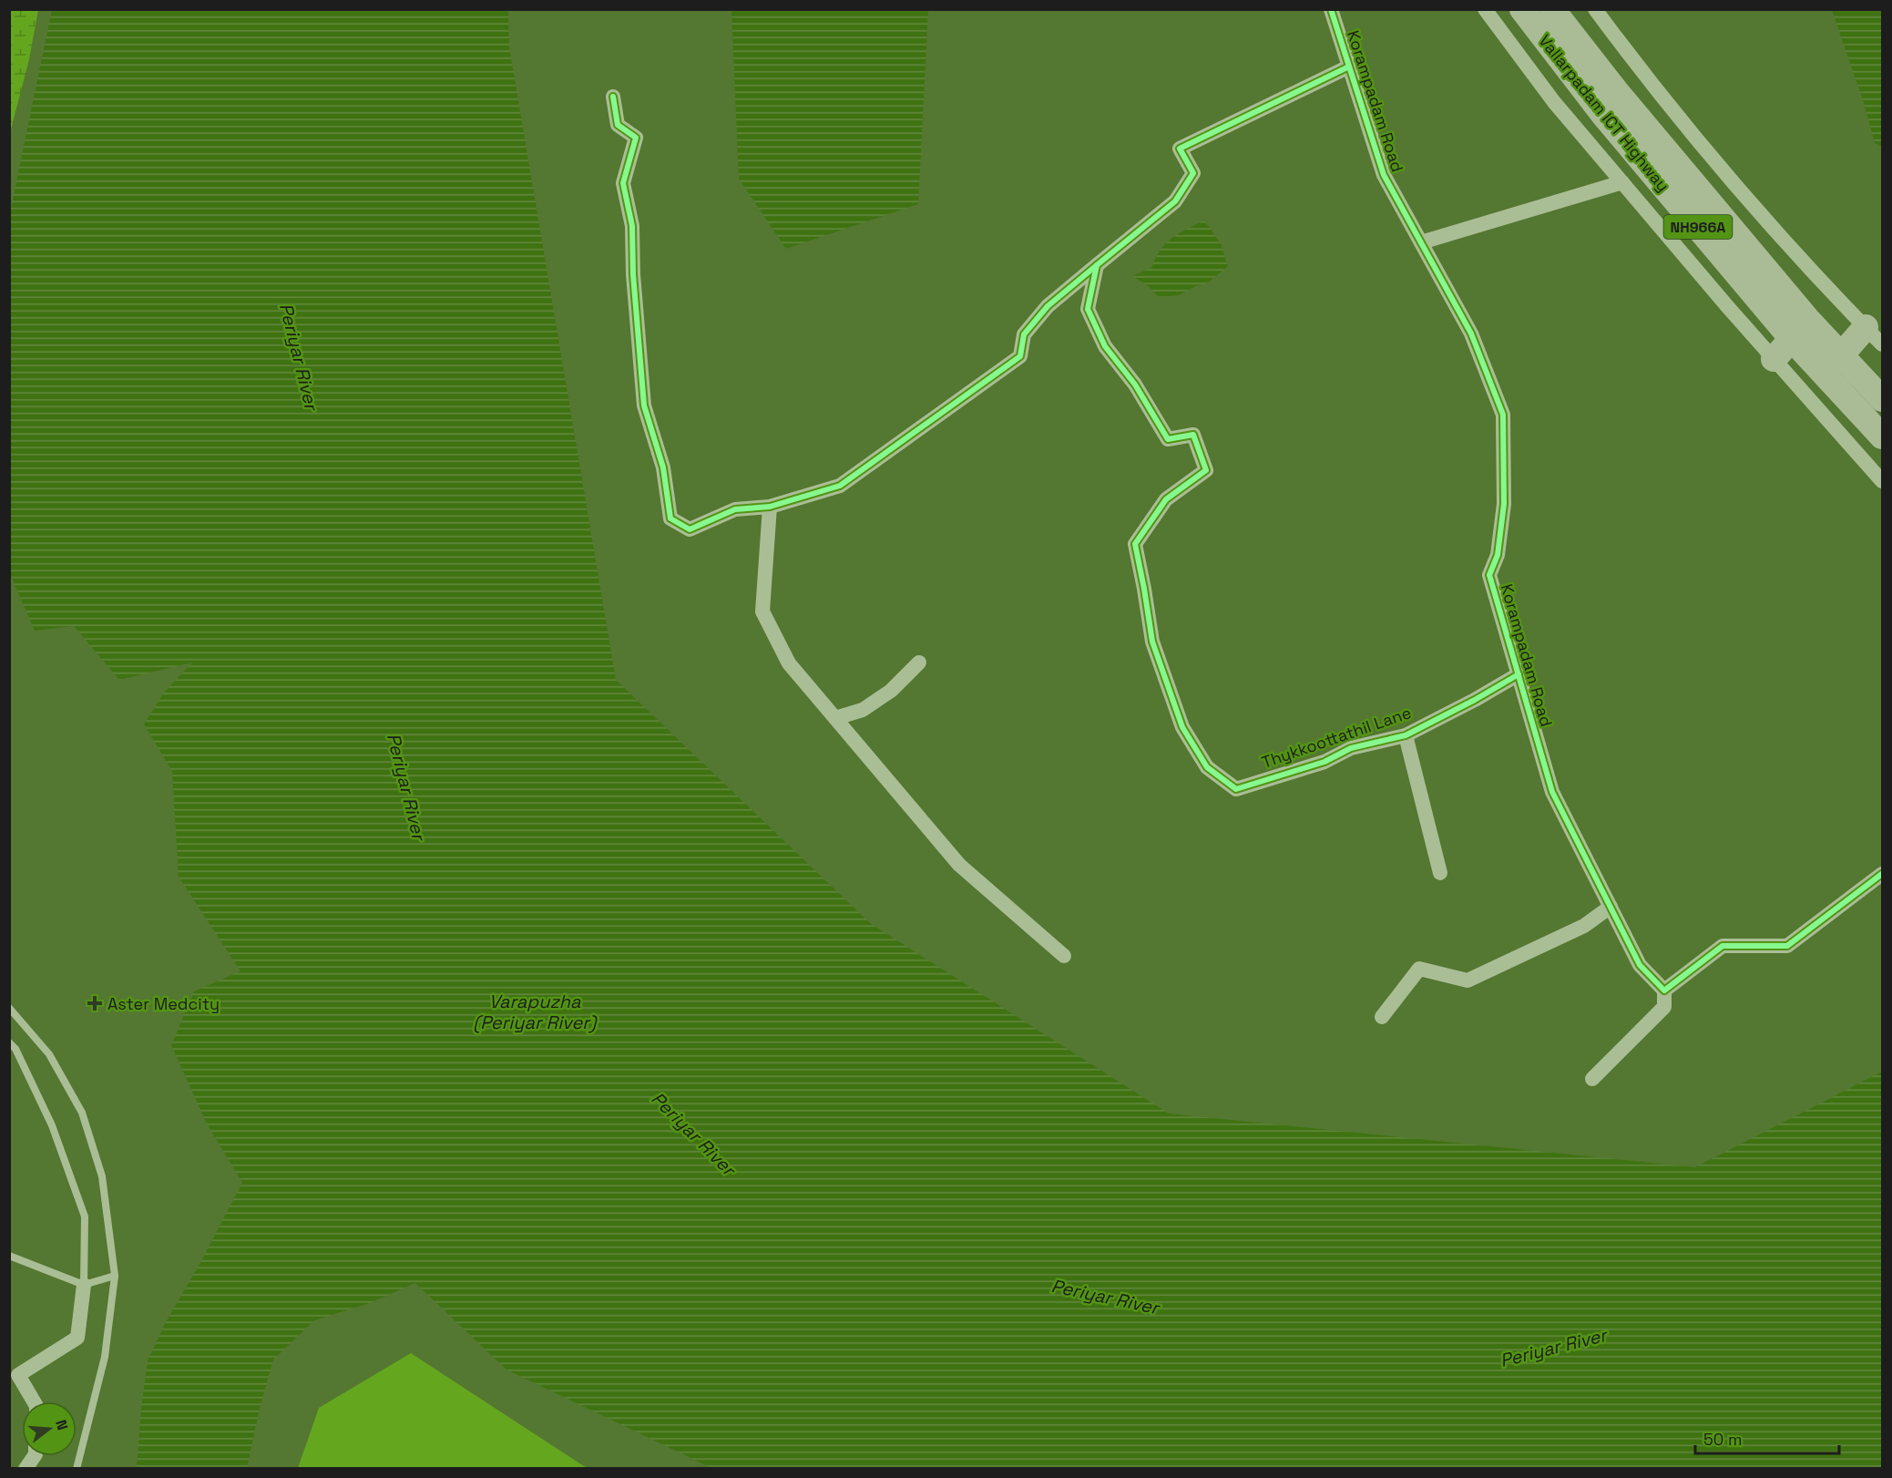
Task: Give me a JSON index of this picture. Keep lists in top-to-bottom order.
{
  "streets": {
    "highway": ["Vallarpadam ICT Highway", "NH966A"],
    "street": ["Korampadam Road", "Thykkoottathil Lane"]
  },
  "crossings": [
    ["Korampadam Road", "Thykkoottathil Lane"]
  ],
  "water": ["Periyar River", "Varapuzha (Periyar River)"],
  "places": {
    "health": ["Aster Medcity"]
  },
  "scale_bar": "50 m",
  "north": "right"
}
